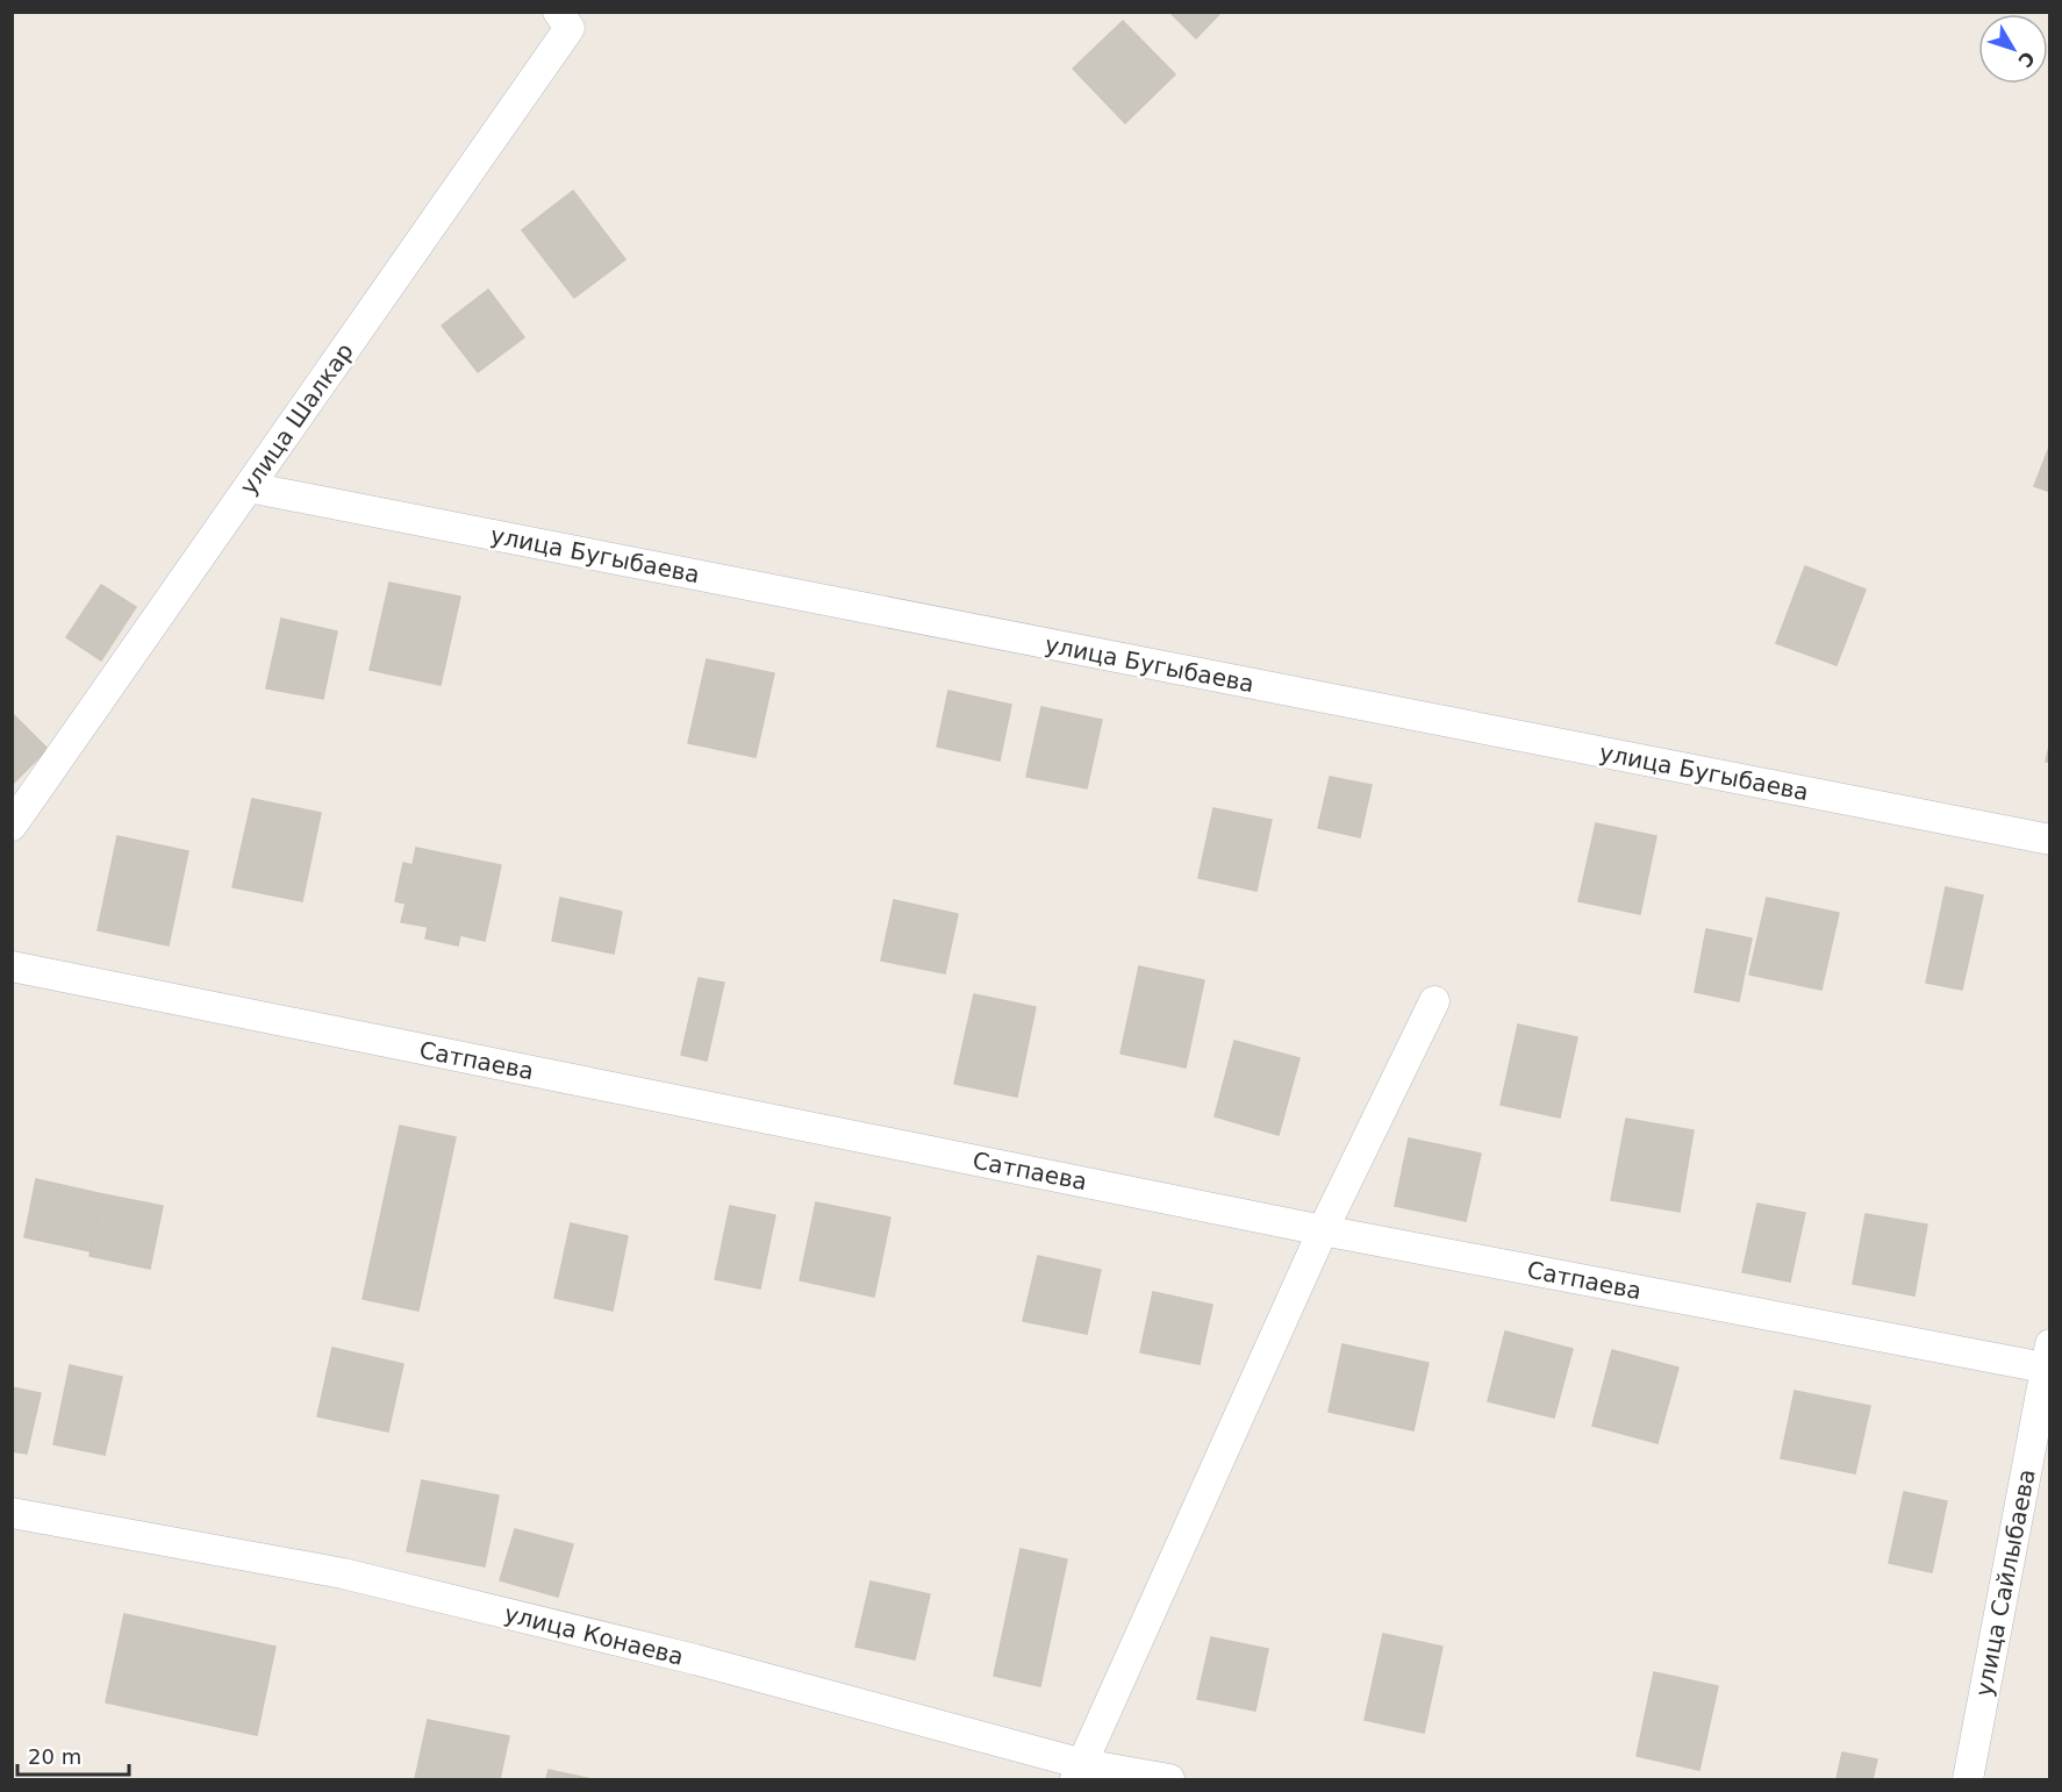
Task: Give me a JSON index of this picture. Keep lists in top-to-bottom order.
{
  "streets": {
    "street": [
      "улица Шалкар",
      "улица Бугыбаева",
      "Сатпаева",
      "улица Сайлыбаева",
      "улица Конаева"
    ]
  },
  "crossings": [
    ["улица Шалкар", "улица Бугыбаева"],
    ["Сатпаева", "улица Сайлыбаева"]
  ],
  "scale_bar": "20 m",
  "north": "bottom right"
}
